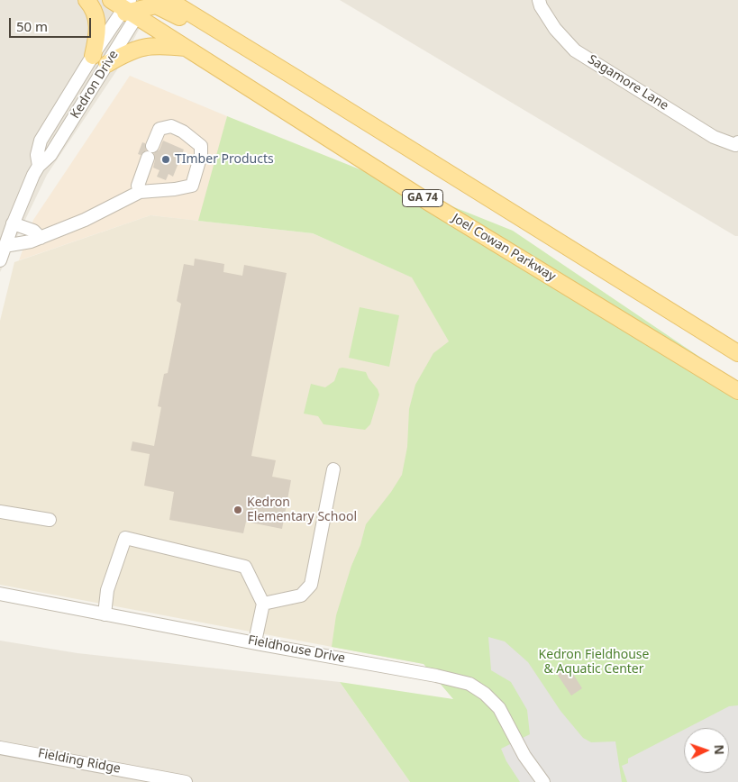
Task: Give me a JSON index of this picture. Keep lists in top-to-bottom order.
{
  "streets": {
    "main road": ["GA 74", "Joel Cowan Parkway"],
    "street": [
      "Sagamore Lane",
      "Kedron Drive",
      "Fieldhouse Drive",
      "Fielding Ridge"
    ]
  },
  "crossings": [
    ["Kedron Drive", "Joel Cowan Parkway"]
  ],
  "parks": ["Kedron Fieldhouse & Aquatic Center"],
  "places": ["TImber Products", "Kedron Elementary School"],
  "scale_bar": "50 m",
  "north": "right"
}
